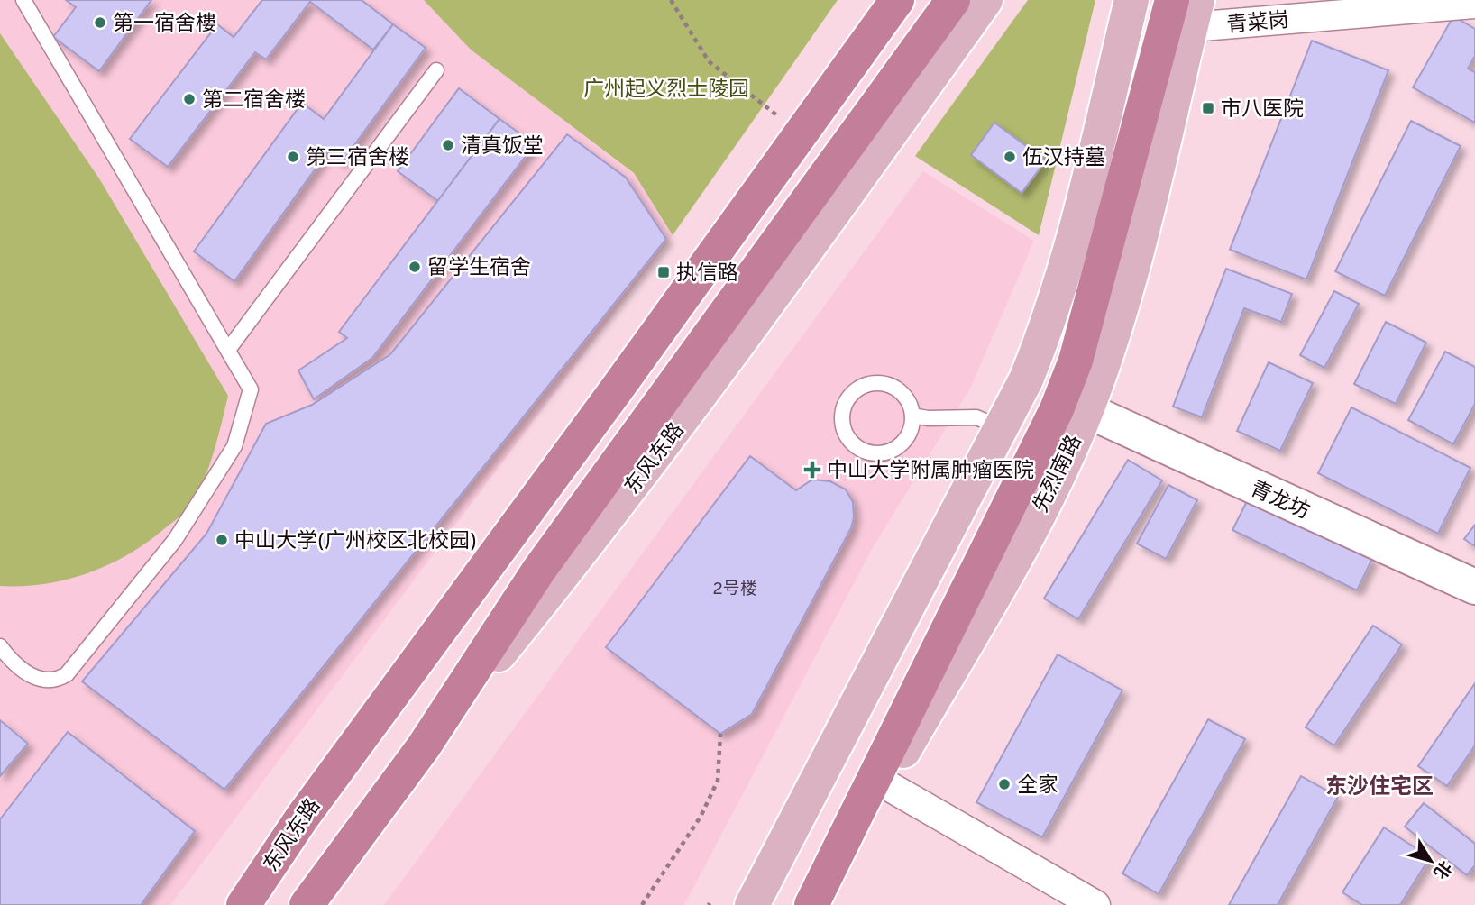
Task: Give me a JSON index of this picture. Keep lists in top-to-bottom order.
{
  "streets": {
    "highway": ["东风东路"],
    "main road": ["先烈南路"],
    "street": ["青菜岗", "青龙坊"]
  },
  "crossings": [
    ["青菜岗", "先烈南路"],
    ["先烈南路", "青龙坊"]
  ],
  "districts": ["东沙住宅区"],
  "parks": ["广州起义烈士陵园"],
  "places": {
    "other": [
      "第一宿舍樓",
      "第二宿舍楼",
      "清真饭堂",
      "第三宿舍楼",
      "伍汉持墓",
      "留学生宿舍",
      "中山大学(广州校区北校园)",
      "全家"
    ],
    "transit": ["市八医院", "执信路"],
    "health": ["中山大学附属肿瘤医院"]
  },
  "house_numbers": ["2号楼"],
  "north": "bottom right"
}
